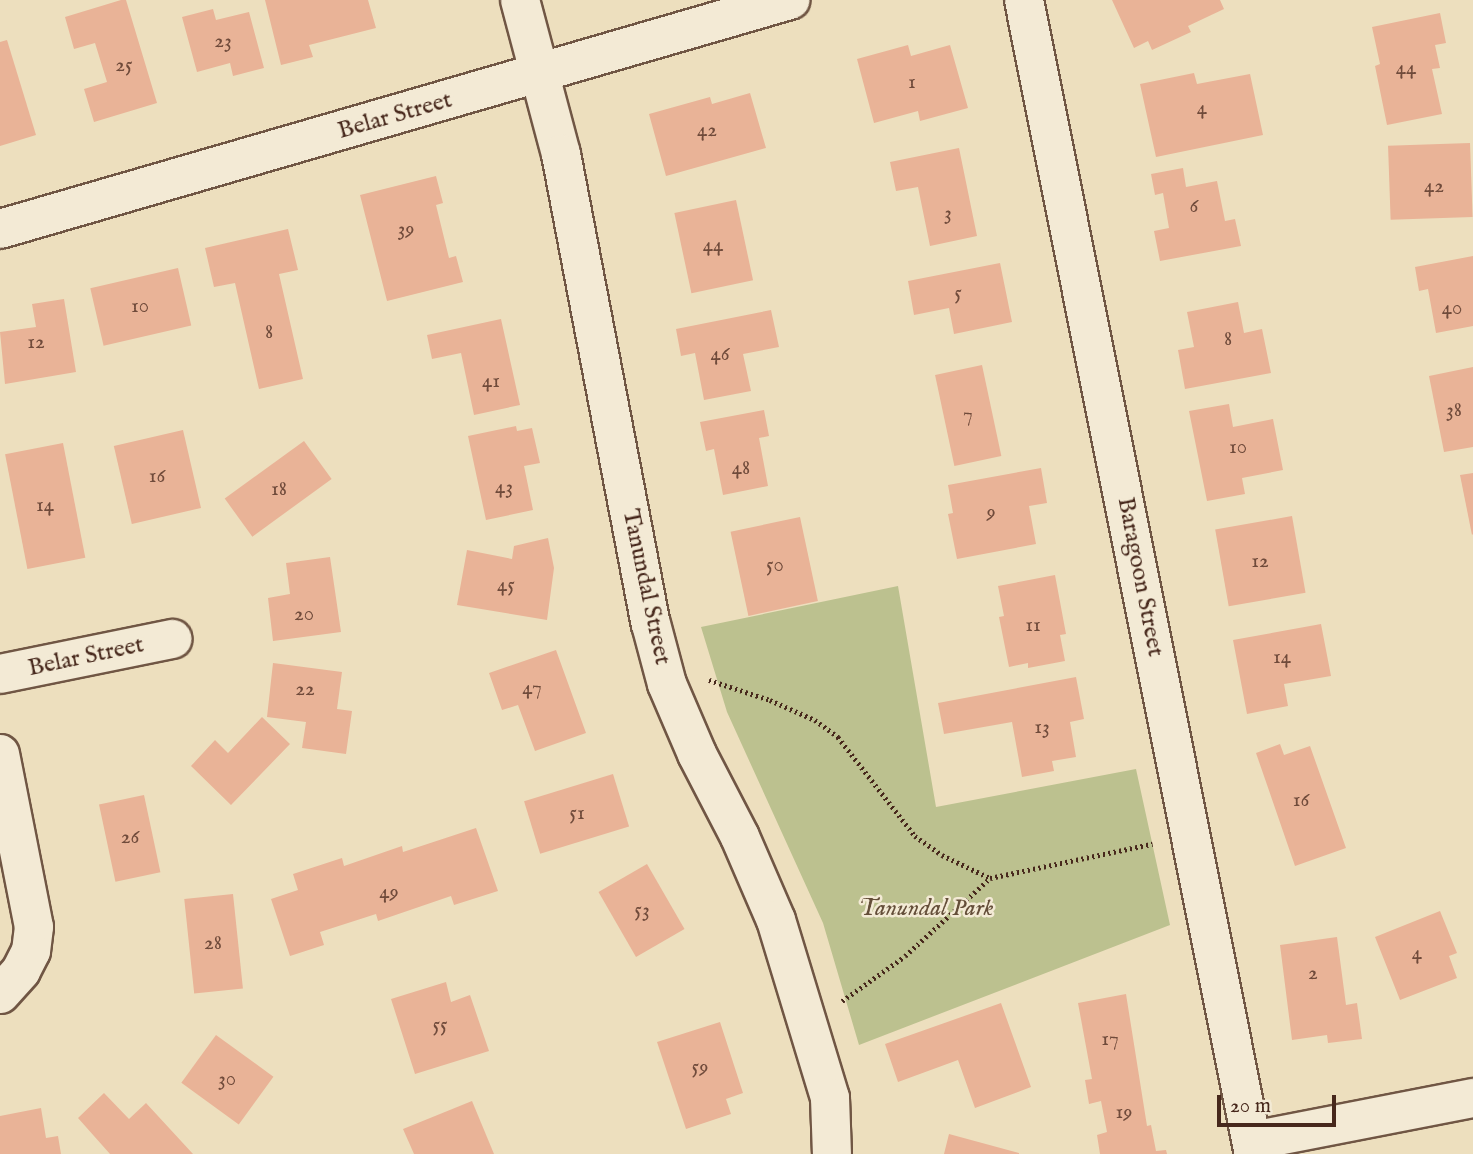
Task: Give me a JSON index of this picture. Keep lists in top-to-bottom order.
{
  "streets": {
    "street": ["Belar Street", "Baragoon Street", "Tanundal Street"]
  },
  "crossings": [
    ["Belar Street", "Tanundal Street"]
  ],
  "parks": ["Tanundal Park"],
  "house_numbers": [
    "23",
    "25",
    "44",
    "1",
    "4",
    "42",
    "42",
    "6",
    "3",
    "39",
    "44",
    "5",
    "10",
    "40",
    "8",
    "8",
    "12",
    "46",
    "41",
    "38",
    "7",
    "10",
    "48",
    "16",
    "43",
    "18",
    "14",
    "9",
    "12",
    "50",
    "45",
    "20",
    "11",
    "14",
    "47",
    "22",
    "13",
    "16",
    "51",
    "26",
    "49",
    "53",
    "28",
    "4",
    "2",
    "55",
    "17",
    "59",
    "30",
    "19"
  ],
  "scale_bar": "20 m"
}
